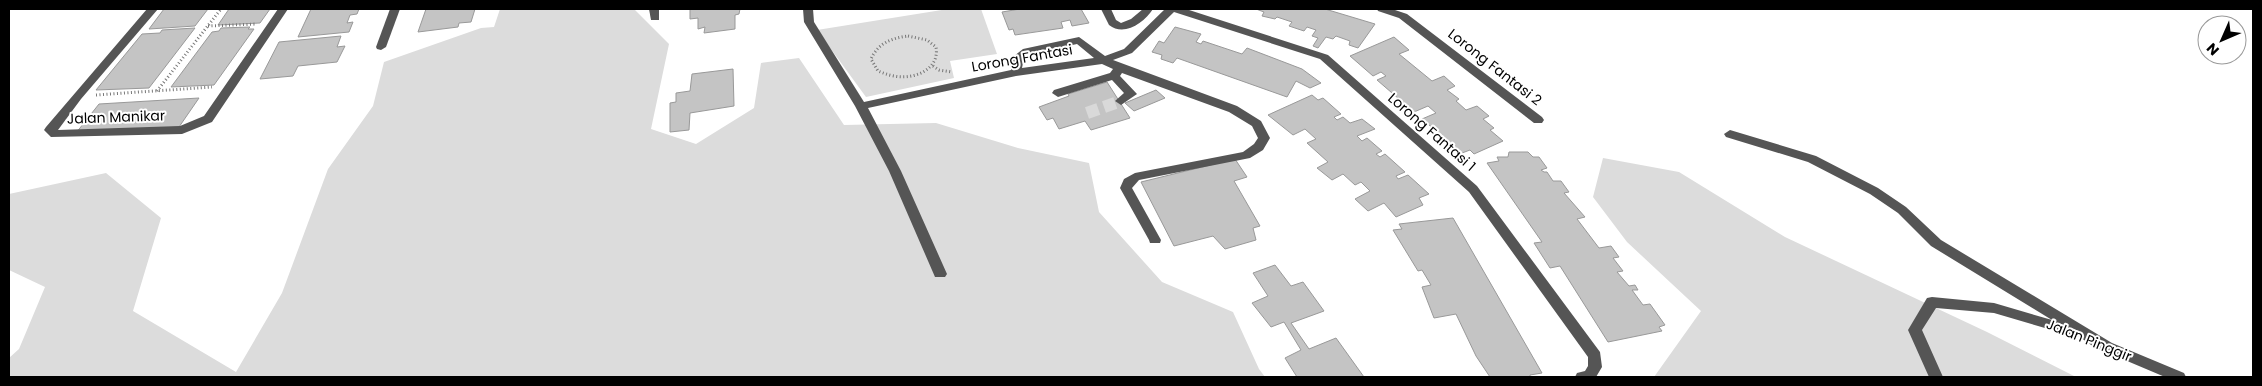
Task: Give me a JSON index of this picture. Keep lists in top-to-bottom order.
{
  "streets": {
    "street": [
      "Lorong Fantasi",
      "Lorong Fantasi 2",
      "Jalan Manikar",
      "Lorong Fantasi 1",
      "Jalan Pinggir"
    ]
  },
  "north": "bottom left"
}
